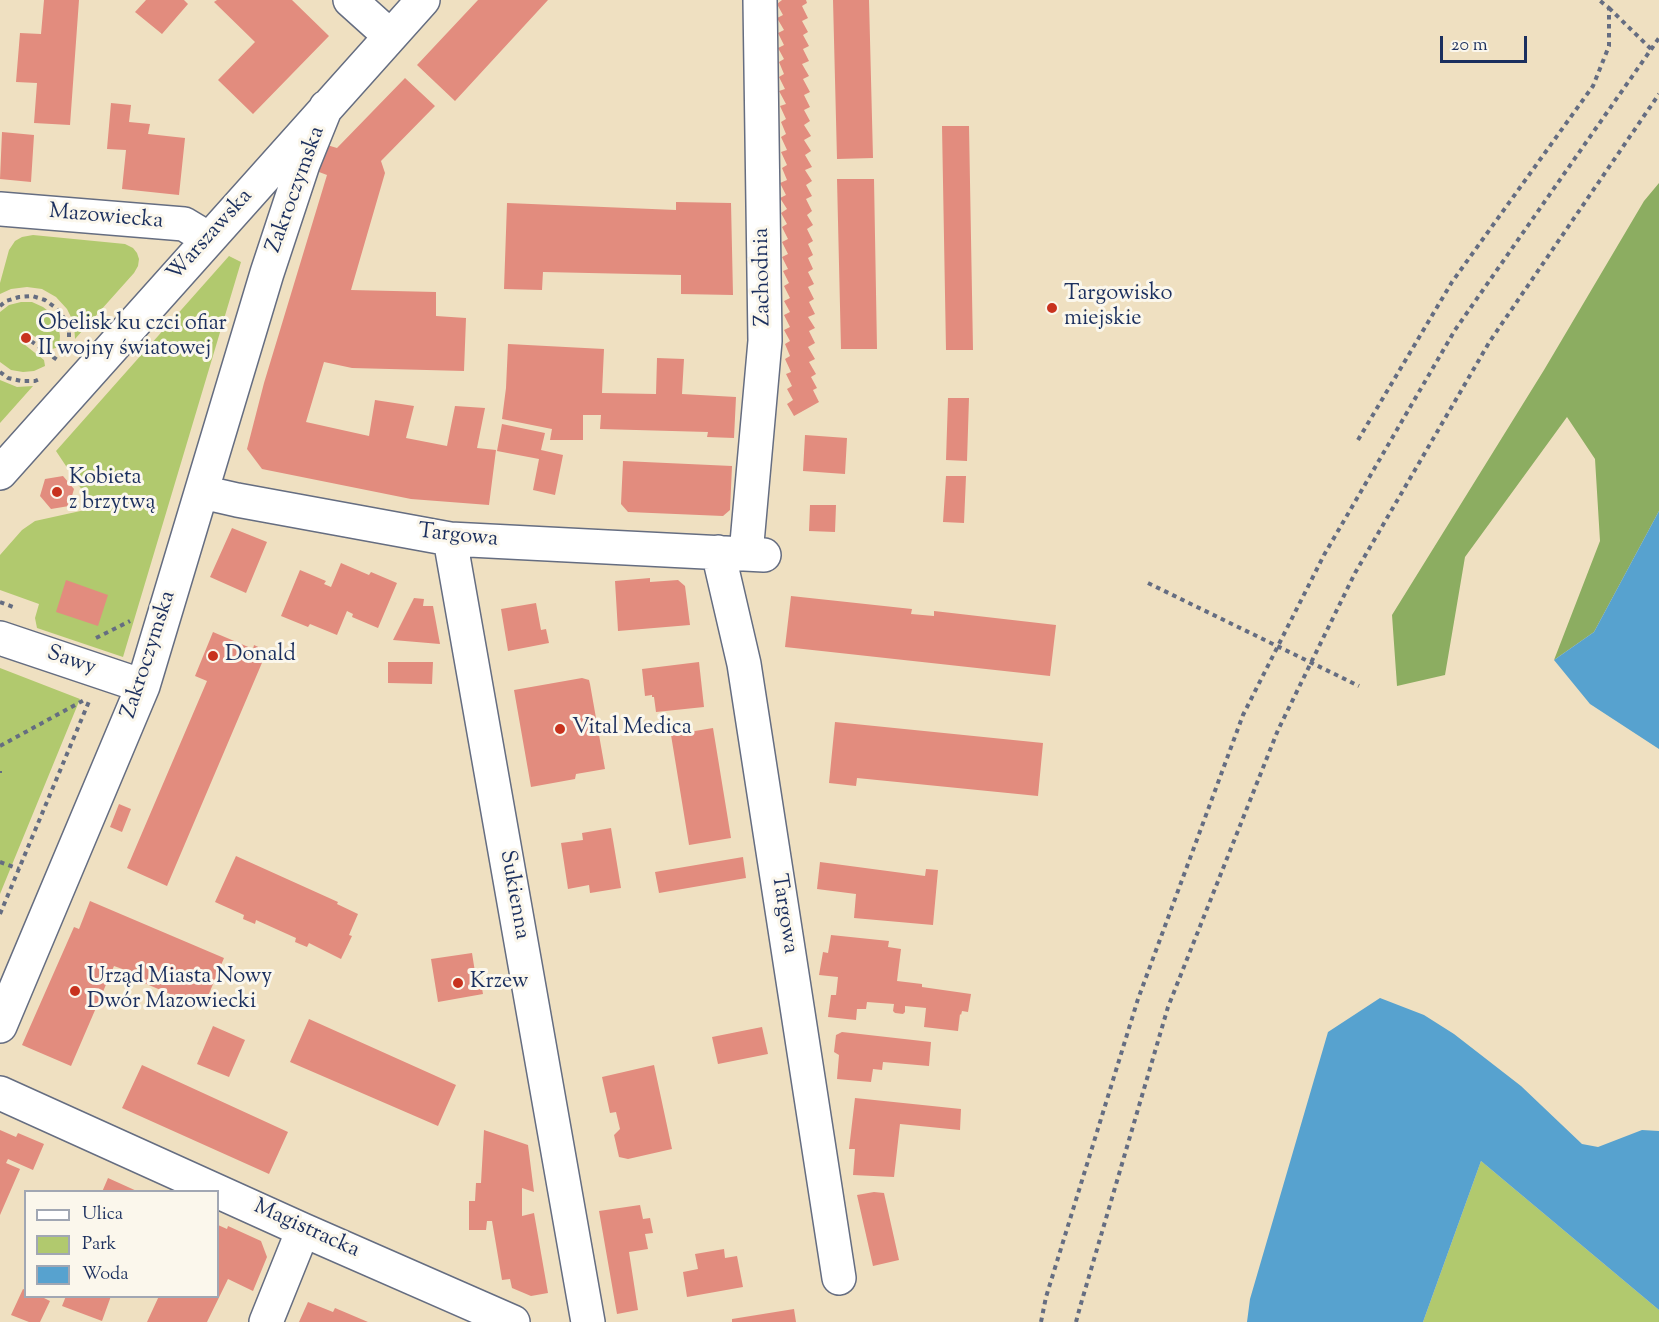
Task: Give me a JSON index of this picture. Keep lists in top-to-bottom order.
{
  "streets": {
    "street": [
      "Zakroczymska",
      "Mazowiecka",
      "Warszawska",
      "Zachodnia",
      "Targowa",
      "Sawy",
      "Sukienna",
      "Magistracka"
    ]
  },
  "crossings": [
    ["Zakroczymska", "Warszawska"],
    ["Zakroczymska", "Targowa"],
    ["Zakroczymska", "Sawy"],
    ["Mazowiecka", "Warszawska"],
    ["Zachodnia", "Targowa"],
    ["Targowa", "Sukienna"]
  ],
  "places": [
    "Targowisko miejskie",
    "Obelisk ku czci ofiar II wojny światowej",
    "Kobieta z brzytwą",
    "Donald",
    "Vital Medica",
    "Krzew",
    "Urząd Miasta Nowy Dwór Mazowiecki"
  ],
  "legend": ["Ulica", "Park", "Woda"],
  "scale_bar": "20 m"
}
